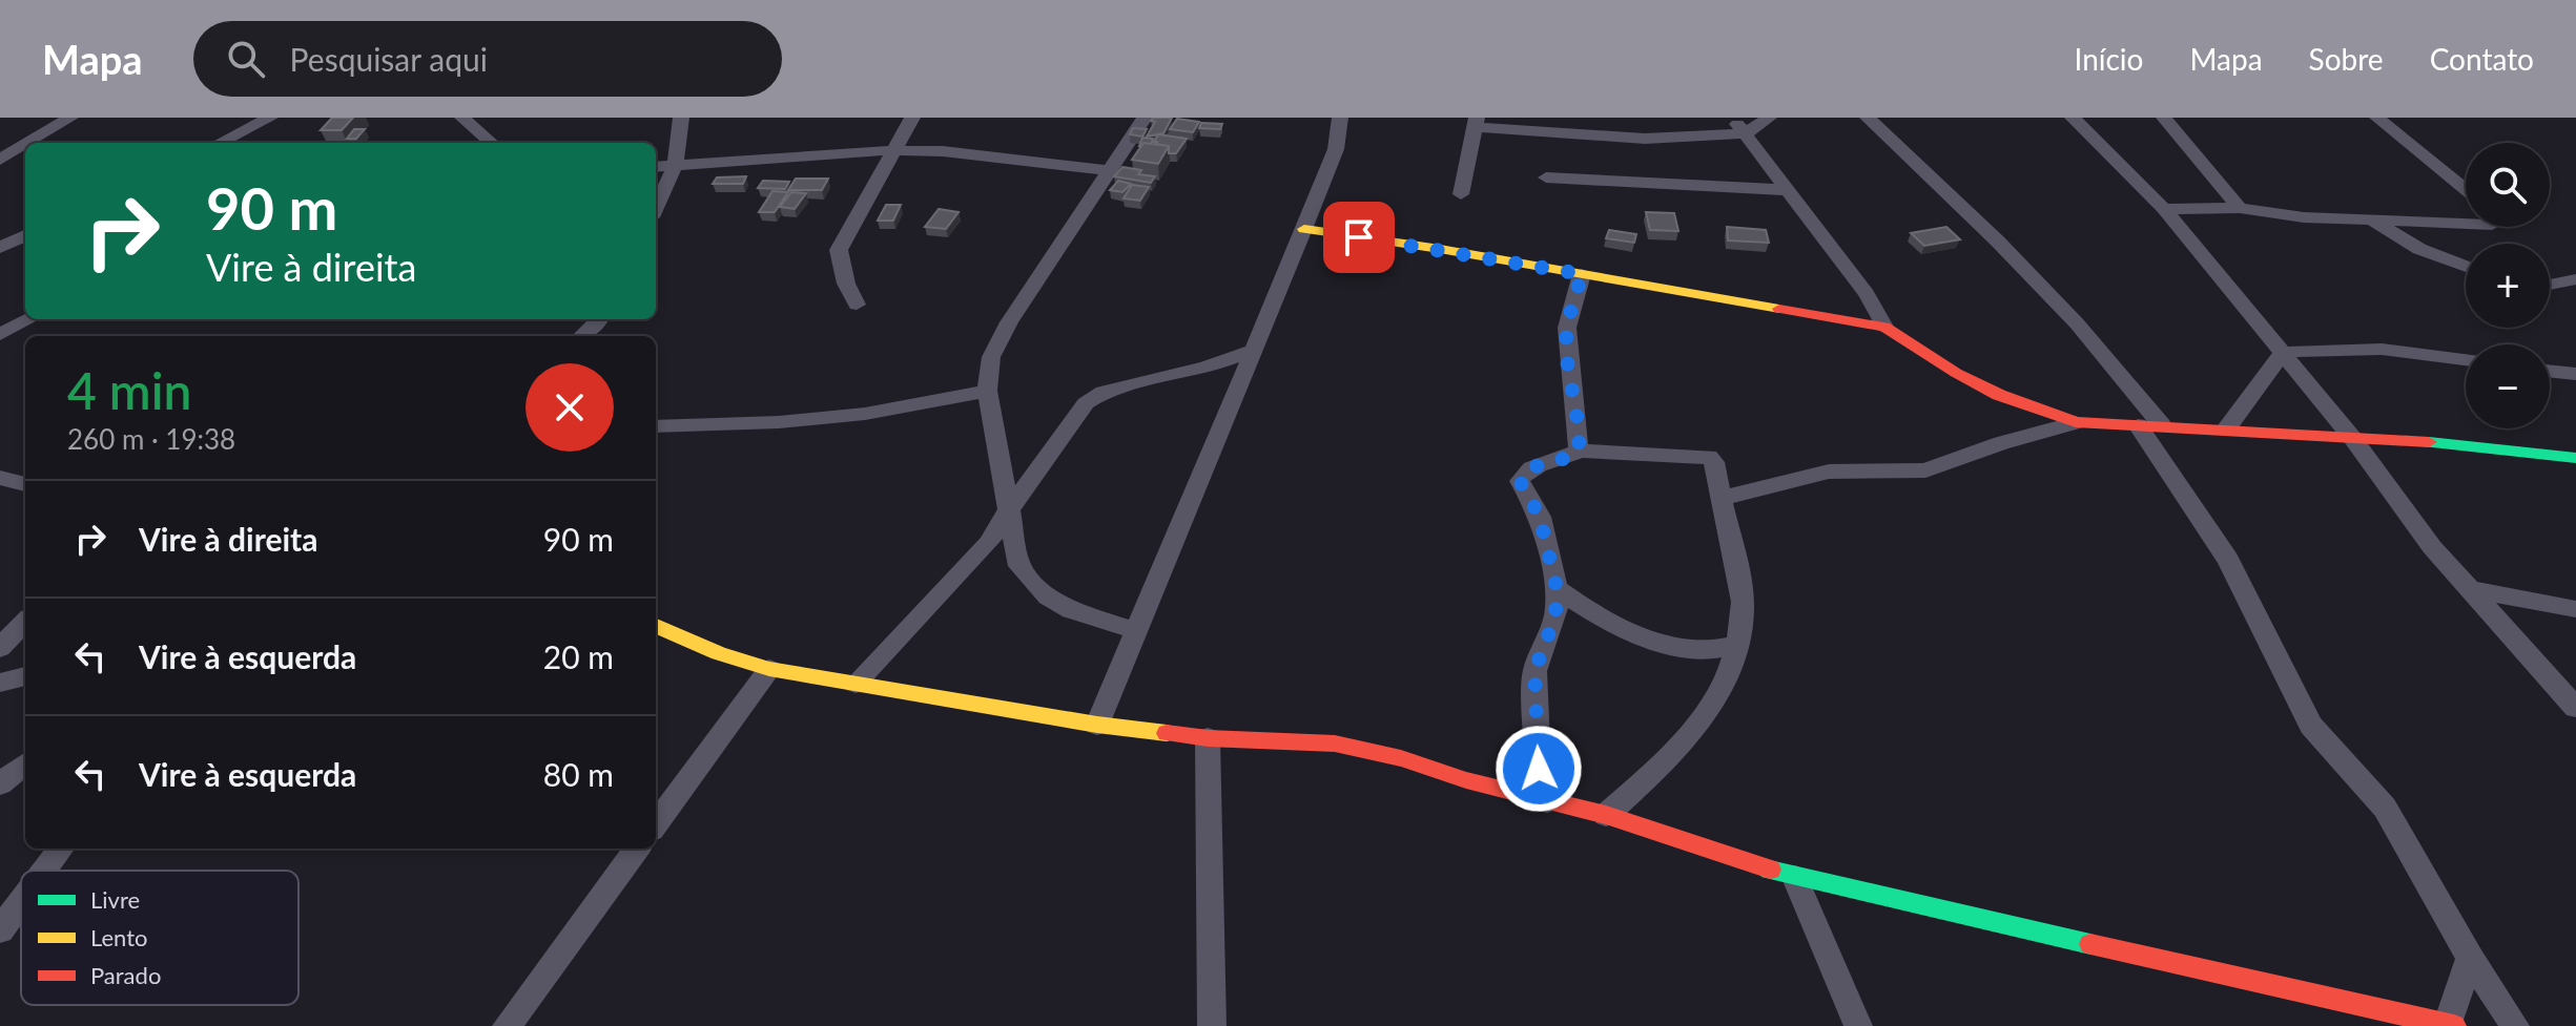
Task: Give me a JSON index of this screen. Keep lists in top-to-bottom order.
{
  "legend": ["Livre", "Lento", "Parado"],
  "page": {
    "header": "Mapa",
    "search": "Pesquisar aqui",
    "nav": [
      "Início",
      "Mapa",
      "Sobre",
      "Contato"
    ],
    "map_buttons": ["+", "−"],
    "turn": ["90 m", "Vire à direita"],
    "heading": ["4 min", "260 m · 19:38"],
    "list": [
      {
        "name": "Vire à direita",
        "value": "90 m"
      },
      {
        "name": "Vire à esquerda",
        "value": "20 m"
      },
      {
        "name": "Vire à esquerda",
        "value": "80 m"
      }
    ]
  }
}
